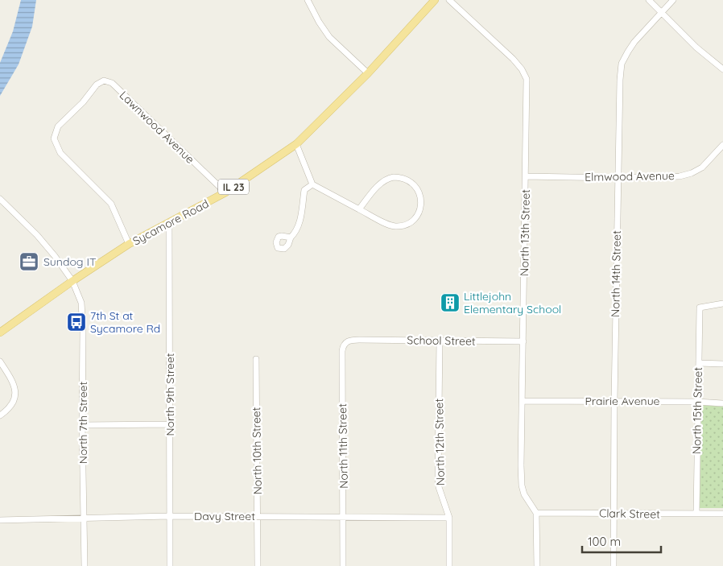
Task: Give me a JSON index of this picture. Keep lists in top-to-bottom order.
{
  "streets": {
    "main road": ["IL 23", "Sycamore Road"],
    "street": [
      "Lawnwood Avenue",
      "Elmwood Avenue",
      "North 13th Street",
      "North 14th Street",
      "School Street",
      "North 9th Street",
      "Prairie Avenue",
      "North 15th Street",
      "North 7th Street",
      "North 12th Street",
      "North 11th Street",
      "North 10th Street",
      "Clark Street",
      "Davy Street"
    ]
  },
  "crossings": [
    ["Lawnwood Avenue", "Sycamore Road"],
    ["Elmwood Avenue", "North 13th Street"],
    ["Elmwood Avenue", "North 14th Street"],
    ["Sycamore Road", "North 9th Street"],
    ["Sycamore Road", "North 7th Street"],
    ["North 13th Street", "School Street"],
    ["North 13th Street", "Prairie Avenue"],
    ["North 13th Street", "Clark Street"],
    ["North 14th Street", "Prairie Avenue"],
    ["North 14th Street", "Clark Street"],
    ["School Street", "North 12th Street"],
    ["School Street", "North 11th Street"],
    ["North 9th Street", "Davy Street"],
    ["Prairie Avenue", "North 15th Street"],
    ["North 15th Street", "Clark Street"],
    ["North 7th Street", "Davy Street"],
    ["North 12th Street", "Davy Street"],
    ["North 11th Street", "Davy Street"],
    ["North 10th Street", "Davy Street"]
  ],
  "places": {
    "office": ["Sundog IT"],
    "building": ["Littlejohn Elementary School"],
    "bus stop": ["7th St at Sycamore Rd"]
  },
  "scale_bar": "100 m"
}
